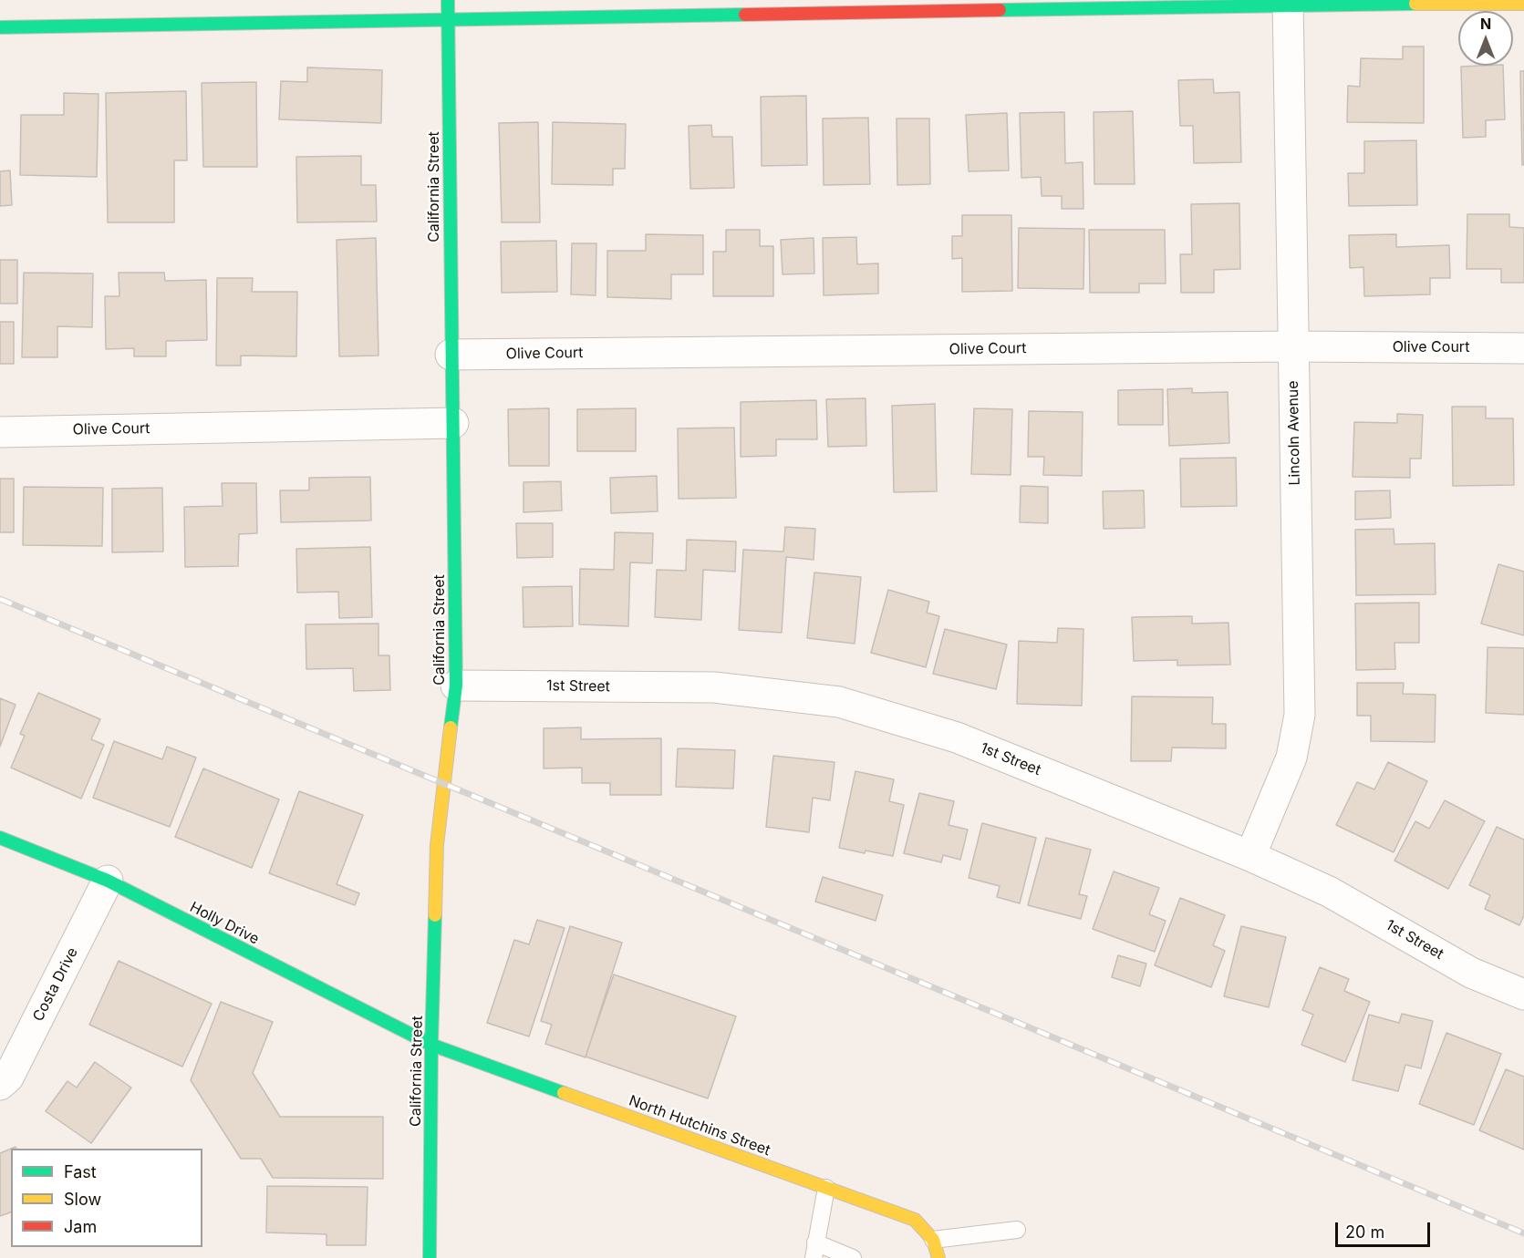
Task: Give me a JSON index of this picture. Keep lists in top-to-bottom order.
{
  "streets": {
    "street": [
      "California Street",
      "Olive Court",
      "Lincoln Avenue",
      "1st Street",
      "Holly Drive",
      "Costa Drive",
      "North Hutchins Street"
    ]
  },
  "crossings": [
    ["California Street", "Olive Court"],
    ["California Street", "1st Street"],
    ["California Street", "Holly Drive"],
    ["California Street", "North Hutchins Street"],
    ["Olive Court", "Lincoln Avenue"],
    ["Lincoln Avenue", "1st Street"],
    ["Holly Drive", "Costa Drive"],
    ["Holly Drive", "North Hutchins Street"]
  ],
  "legend": ["Fast", "Slow", "Jam"],
  "scale_bar": "20 m",
  "north": "top"
}
